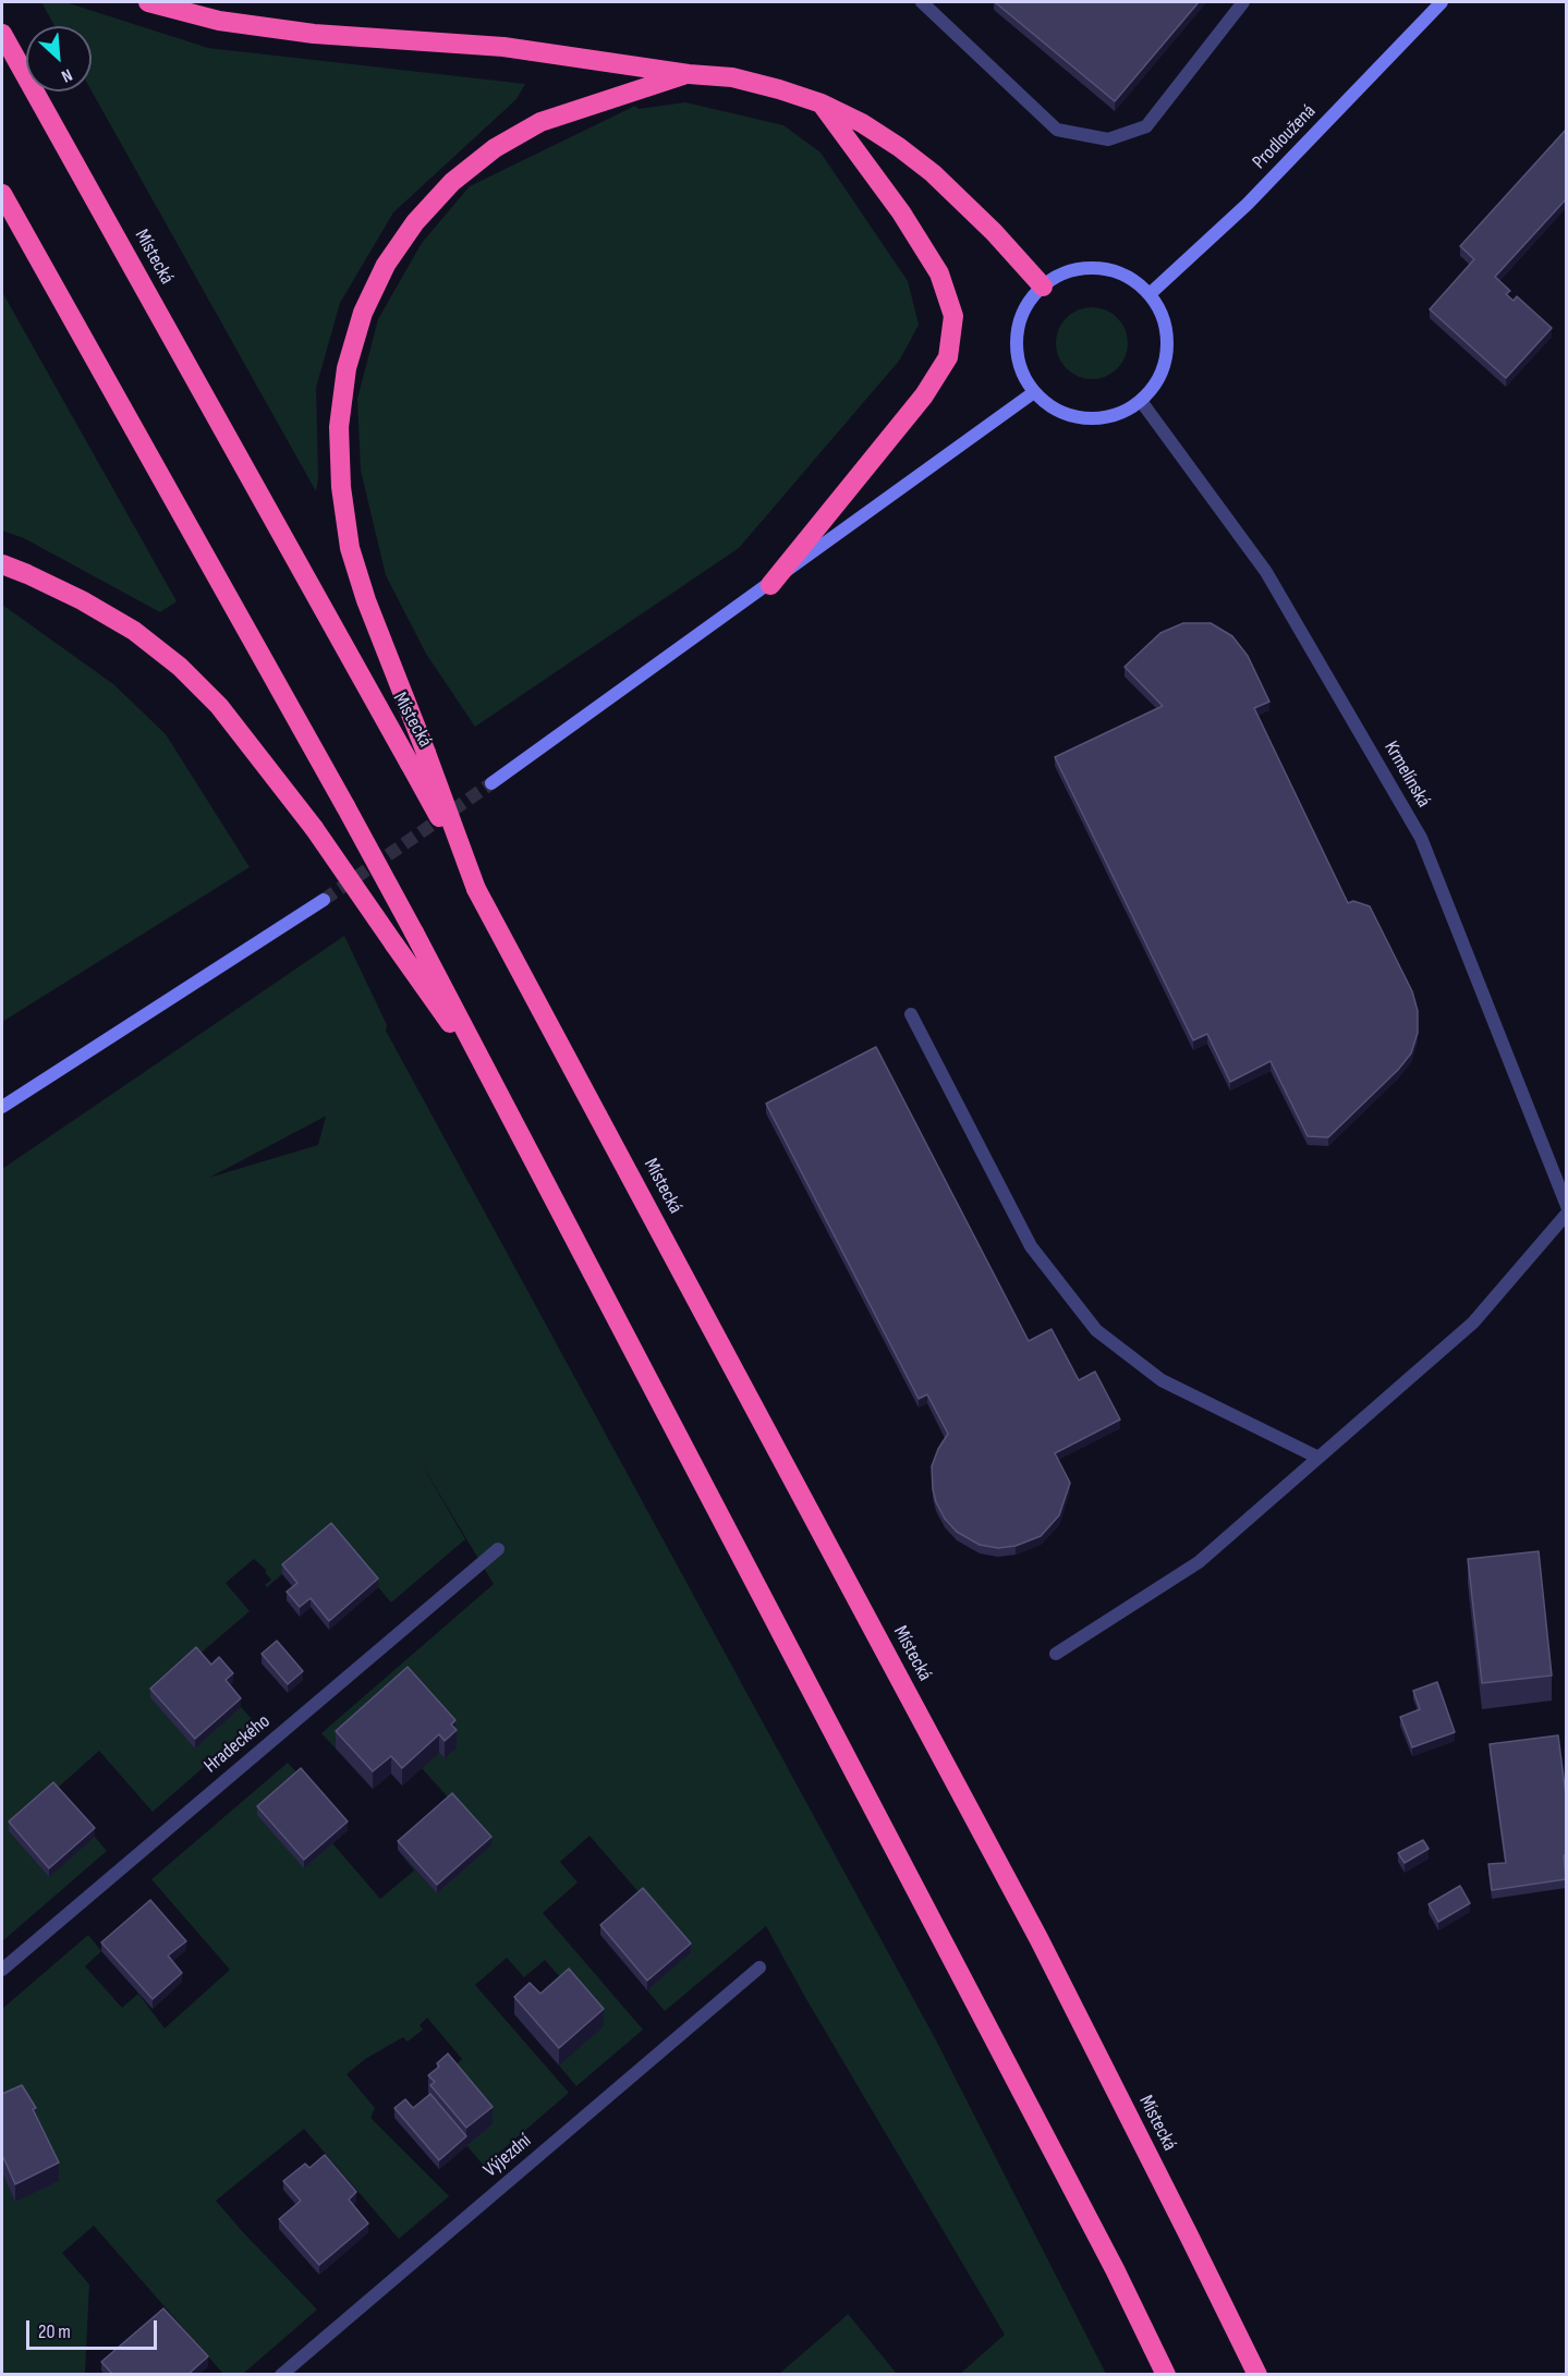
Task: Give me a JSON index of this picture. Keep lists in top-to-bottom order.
{
  "streets": {
    "highway": ["Místecká"],
    "main road": ["Prodloužená"],
    "street": ["Krmelínská", "Hradeckého", "Výjezdní"]
  },
  "crossings": [
    ["Prodloužená", "Krmelínská"]
  ],
  "scale_bar": "20 m",
  "north": "bottom right"
}
